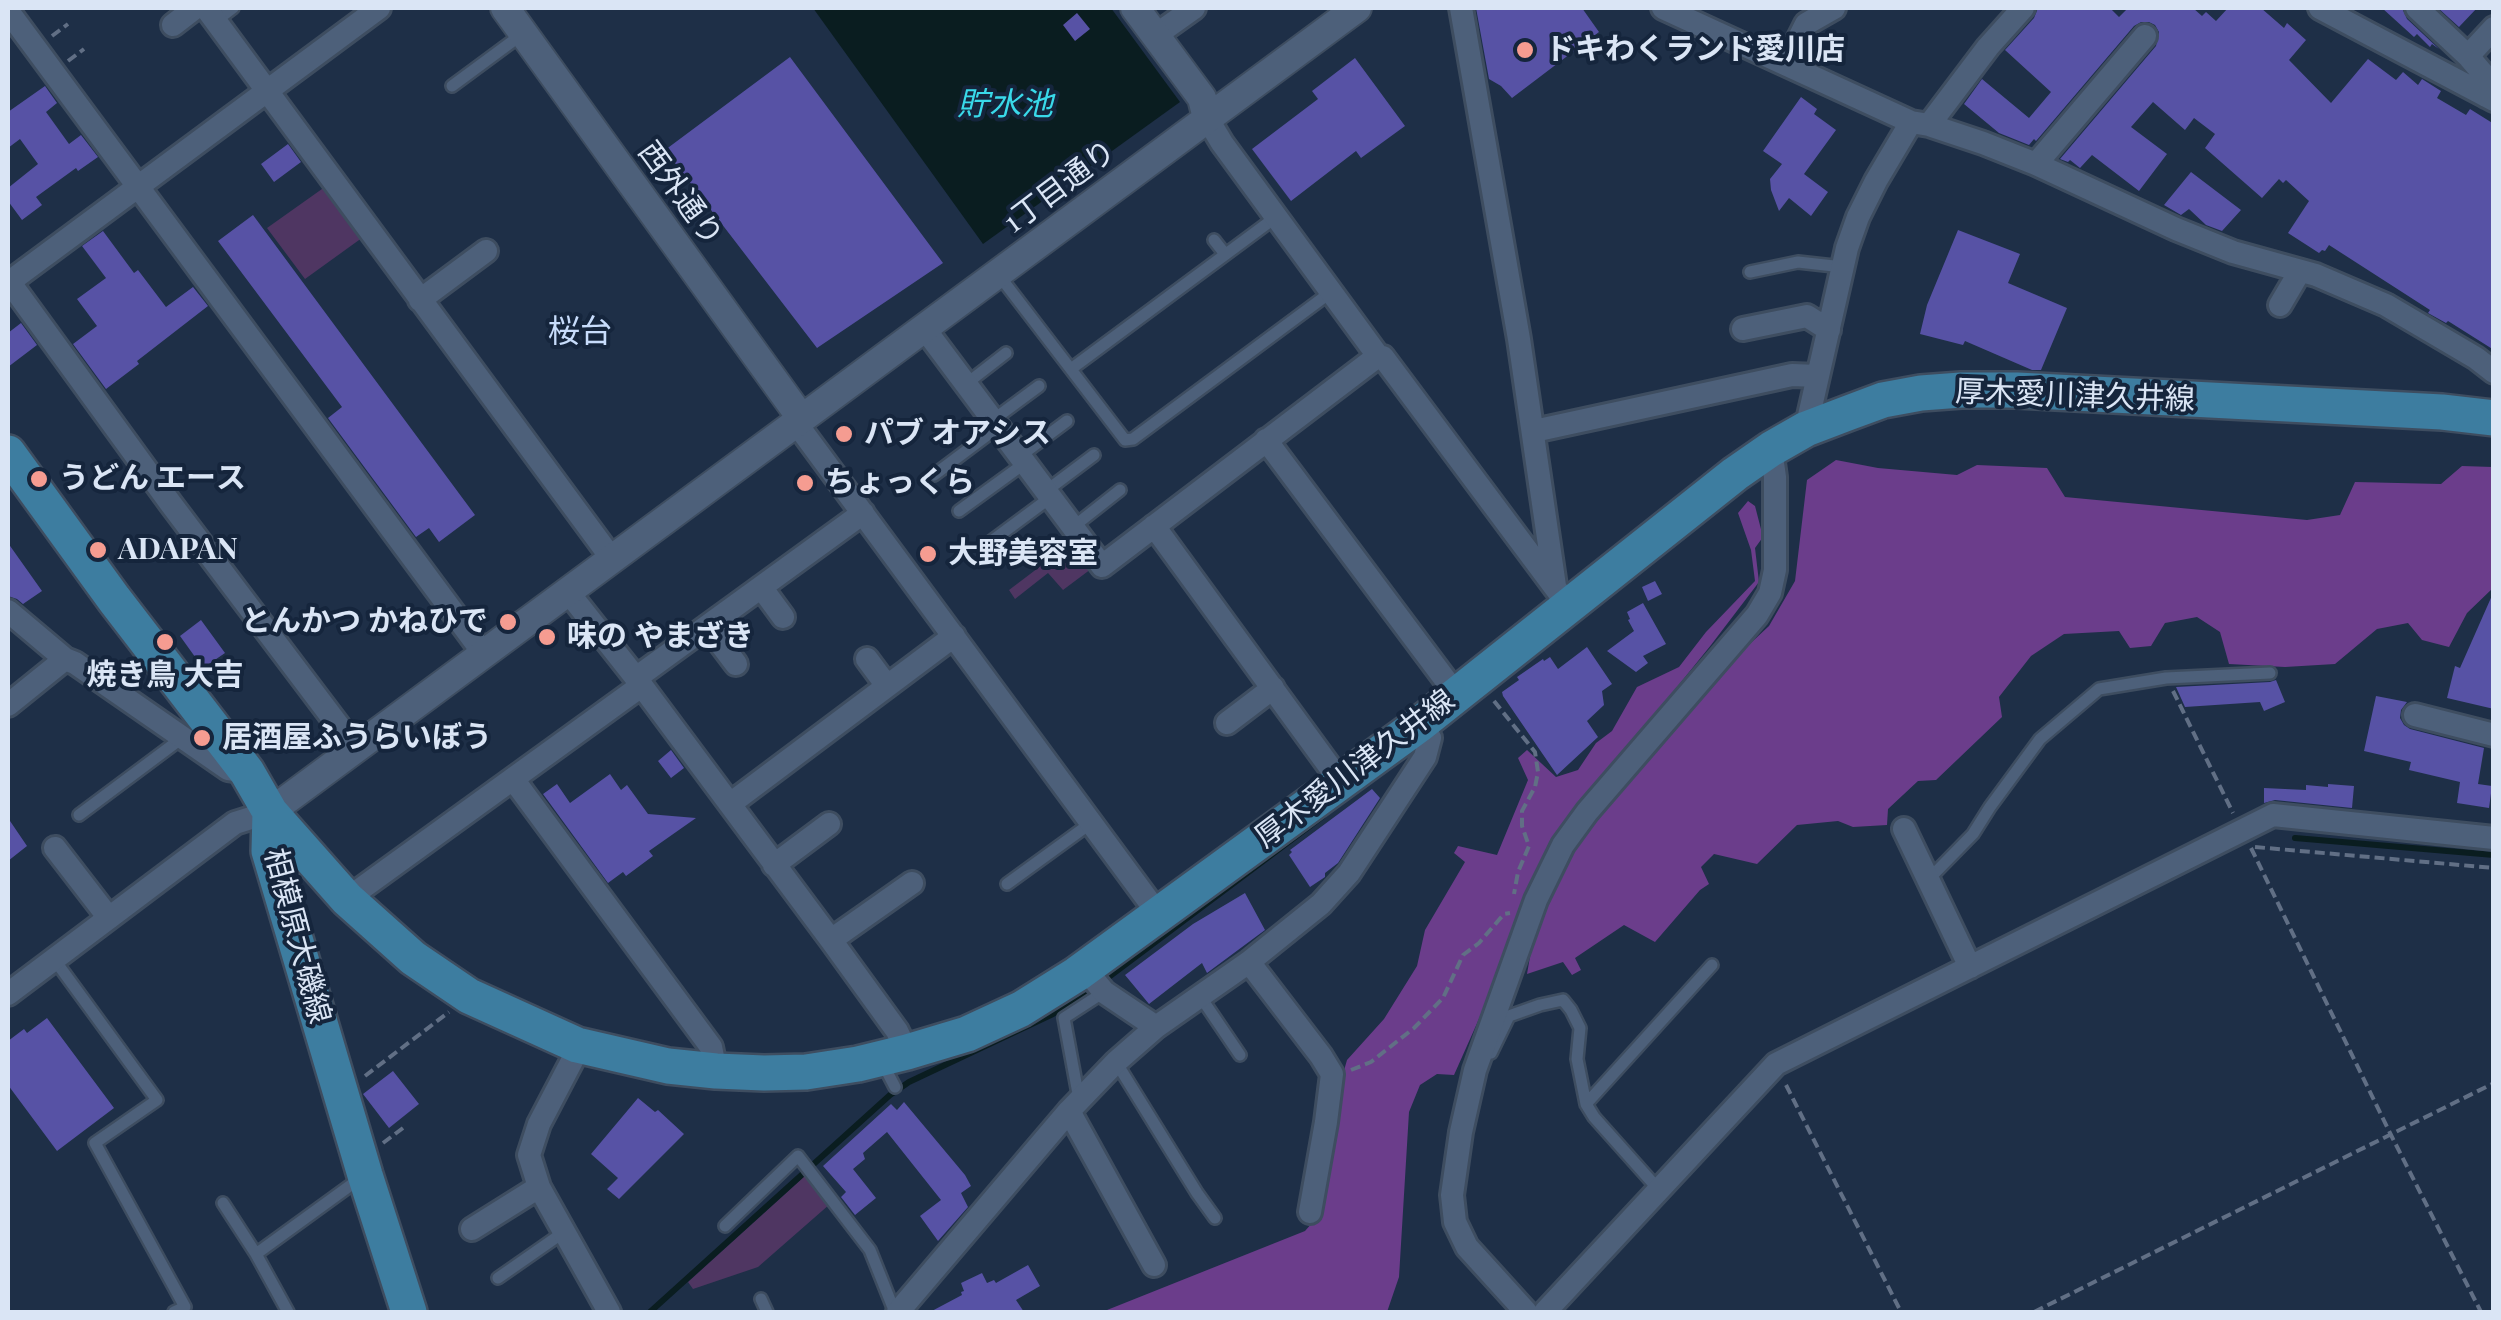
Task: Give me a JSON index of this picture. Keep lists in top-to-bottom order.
{
  "streets": {
    "main road": ["厚木愛川津久井線", "相模原大磯線"],
    "street": ["1丁目通り", "西外通り"]
  },
  "crossings": [
    ["1丁目通り", "西外通り"],
    ["1丁目通り", "厚木愛川津久井線"],
    ["1丁目通り", "相模原大磯線"],
    ["厚木愛川津久井線", "相模原大磯線"]
  ],
  "districts": ["桜台"],
  "water": ["貯水池"],
  "places": [
    "ドキわくランド愛川店",
    "パブ オアシス",
    "うどん エース",
    "ちょっくら",
    "ADAPAN",
    "大野美容室",
    "とんかつ かねひで",
    "味の やまざき",
    "焼き鳥 大吉",
    "居酒屋ふうらいぼう"
  ]
}
